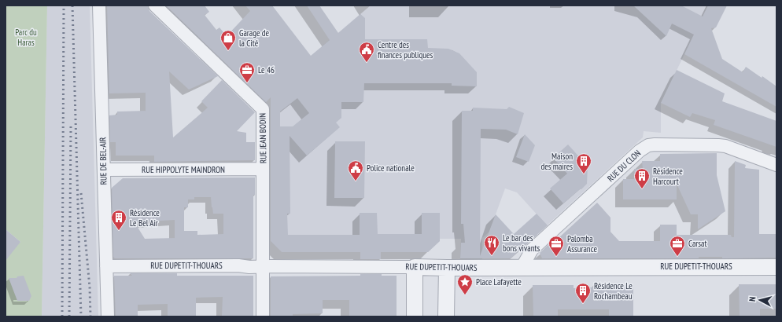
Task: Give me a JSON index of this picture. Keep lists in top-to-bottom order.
{
  "streets": {
    "street": [
      "RUE JEAN BODIN",
      "RUE DE BEL-AIR",
      "RUE DU CLON",
      "RUE HIPPOLYTE MAINDRON",
      "RUE DUPETIT-THOUARS"
    ]
  },
  "crossings": [
    ["RUE JEAN BODIN", "RUE HIPPOLYTE MAINDRON"],
    ["RUE JEAN BODIN", "RUE DUPETIT-THOUARS"],
    ["RUE DE BEL-AIR", "RUE HIPPOLYTE MAINDRON"],
    ["RUE DE BEL-AIR", "RUE DUPETIT-THOUARS"],
    ["RUE DU CLON", "RUE DUPETIT-THOUARS"]
  ],
  "parks": ["Parc du Haras"],
  "places": {
    "shop": ["Garage de la Cité"],
    "public building": ["Centre des finances publiques", "Police nationale"],
    "office": ["Le 46", "Palomba Assurance", "Carsat"],
    "building": [
      "Maison des maires",
      "Résidence Harcourt",
      "Résidence Le Bel Air",
      "Résidence Le Rochambeau"
    ],
    "restaurant": ["Le bar des bons vivants"],
    "place": ["Place Lafayette"]
  },
  "north": "left"
}
